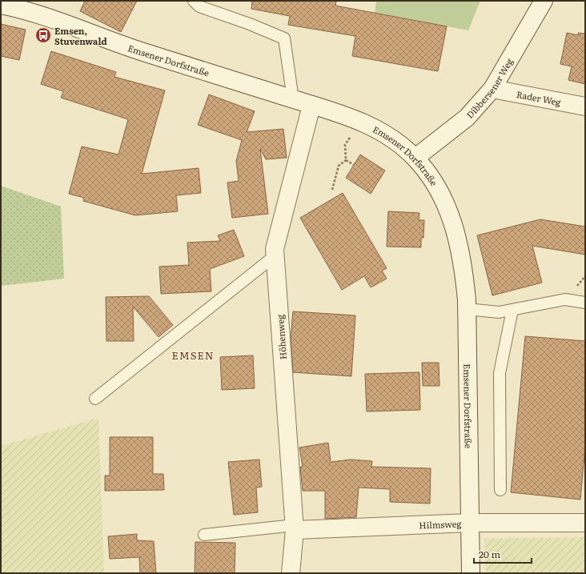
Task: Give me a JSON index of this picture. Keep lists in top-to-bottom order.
{
  "streets": {
    "street": [
      "Emsener Dorfstraße",
      "Dibbersener Weg",
      "Rader Weg",
      "Höhenweg",
      "Hilmsweg"
    ]
  },
  "crossings": [
    ["Emsener Dorfstraße", "Dibbersener Weg"],
    ["Emsener Dorfstraße", "Höhenweg"],
    ["Emsener Dorfstraße", "Hilmsweg"],
    ["Dibbersener Weg", "Rader Weg"],
    ["Höhenweg", "Hilmsweg"]
  ],
  "districts": ["EMSEN"],
  "places": {
    "bus stop": ["Emsen, Stuvenwald"]
  },
  "scale_bar": "20 m"
}
